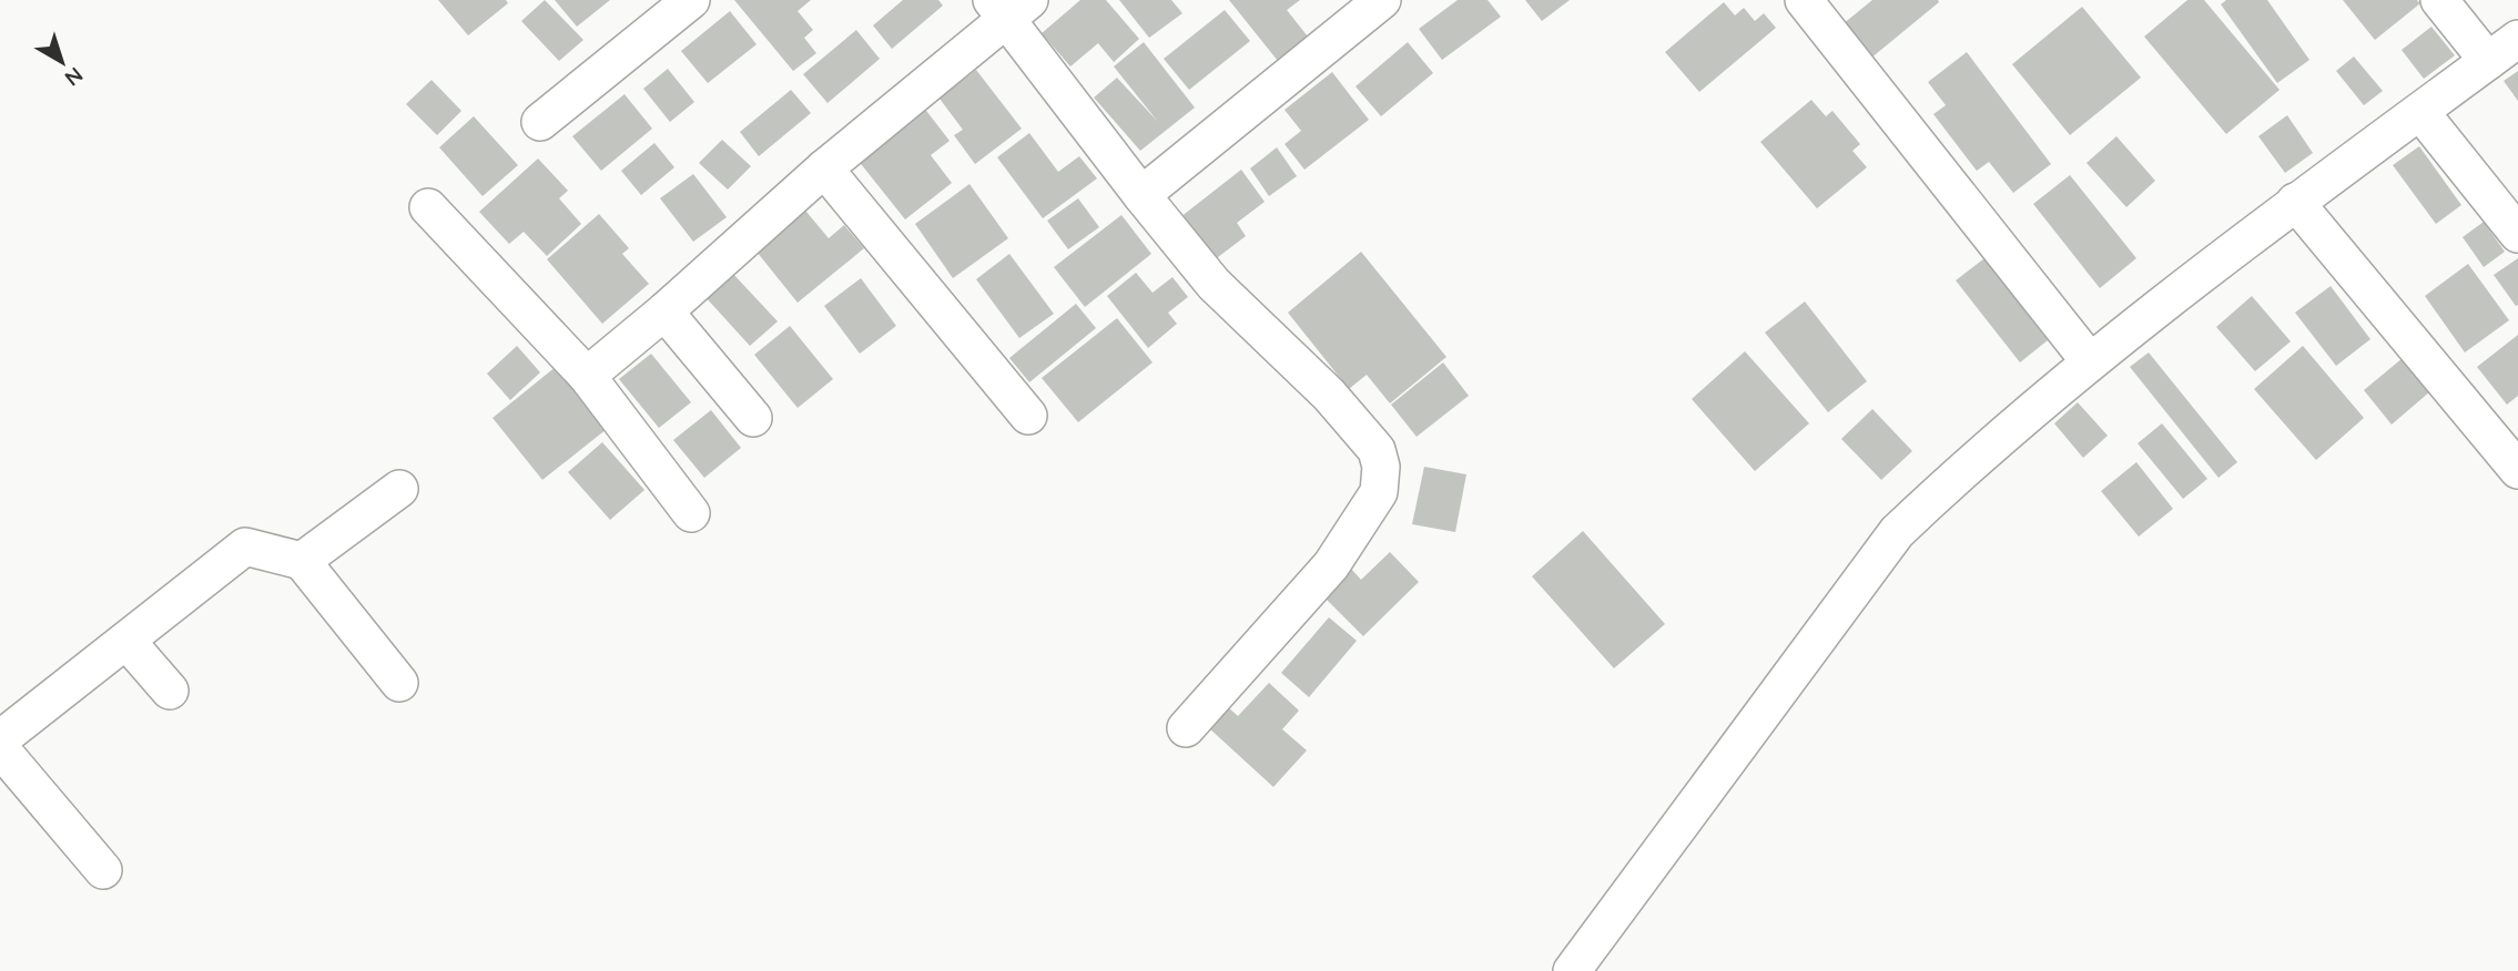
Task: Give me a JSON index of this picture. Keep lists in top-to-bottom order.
{
  "north": "bottom right"
}
